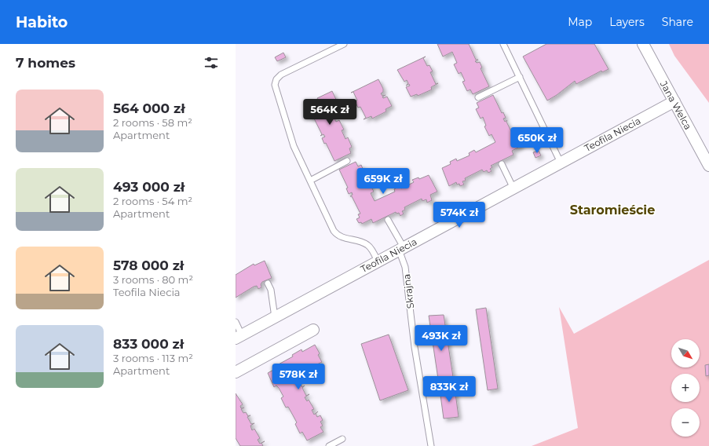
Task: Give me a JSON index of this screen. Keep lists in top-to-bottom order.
{
  "streets": {
    "street": ["Jana Welca", "Teofila Niecia"],
    "lane": ["Skrajna"]
  },
  "crossings": [
    ["Jana Welca", "Teofila Niecia"],
    ["Teofila Niecia", "Skrajna"]
  ],
  "districts": ["Staromieście"],
  "north": "bottom right",
  "page": {
    "header": "Habito",
    "nav": ["Map", "Layers", "Share"],
    "heading": "7 homes",
    "list": [
      {
        "name": "564 000 zł",
        "note": "2 rooms · 58 m² · Apartment"
      },
      {
        "name": "493 000 zł",
        "note": "2 rooms · 54 m² · Apartment"
      },
      {
        "name": "578 000 zł",
        "note": "3 rooms · 80 m² · Teofila Niecia"
      },
      {
        "name": "833 000 zł",
        "note": "3 rooms · 113 m² · Apartment"
      }
    ],
    "price": [
      "564K zł",
      "650K zł",
      "659K zł",
      "574K zł",
      "493K zł",
      "578K zł",
      "833K zł"
    ],
    "map_buttons": ["+", "−"]
  }
}
